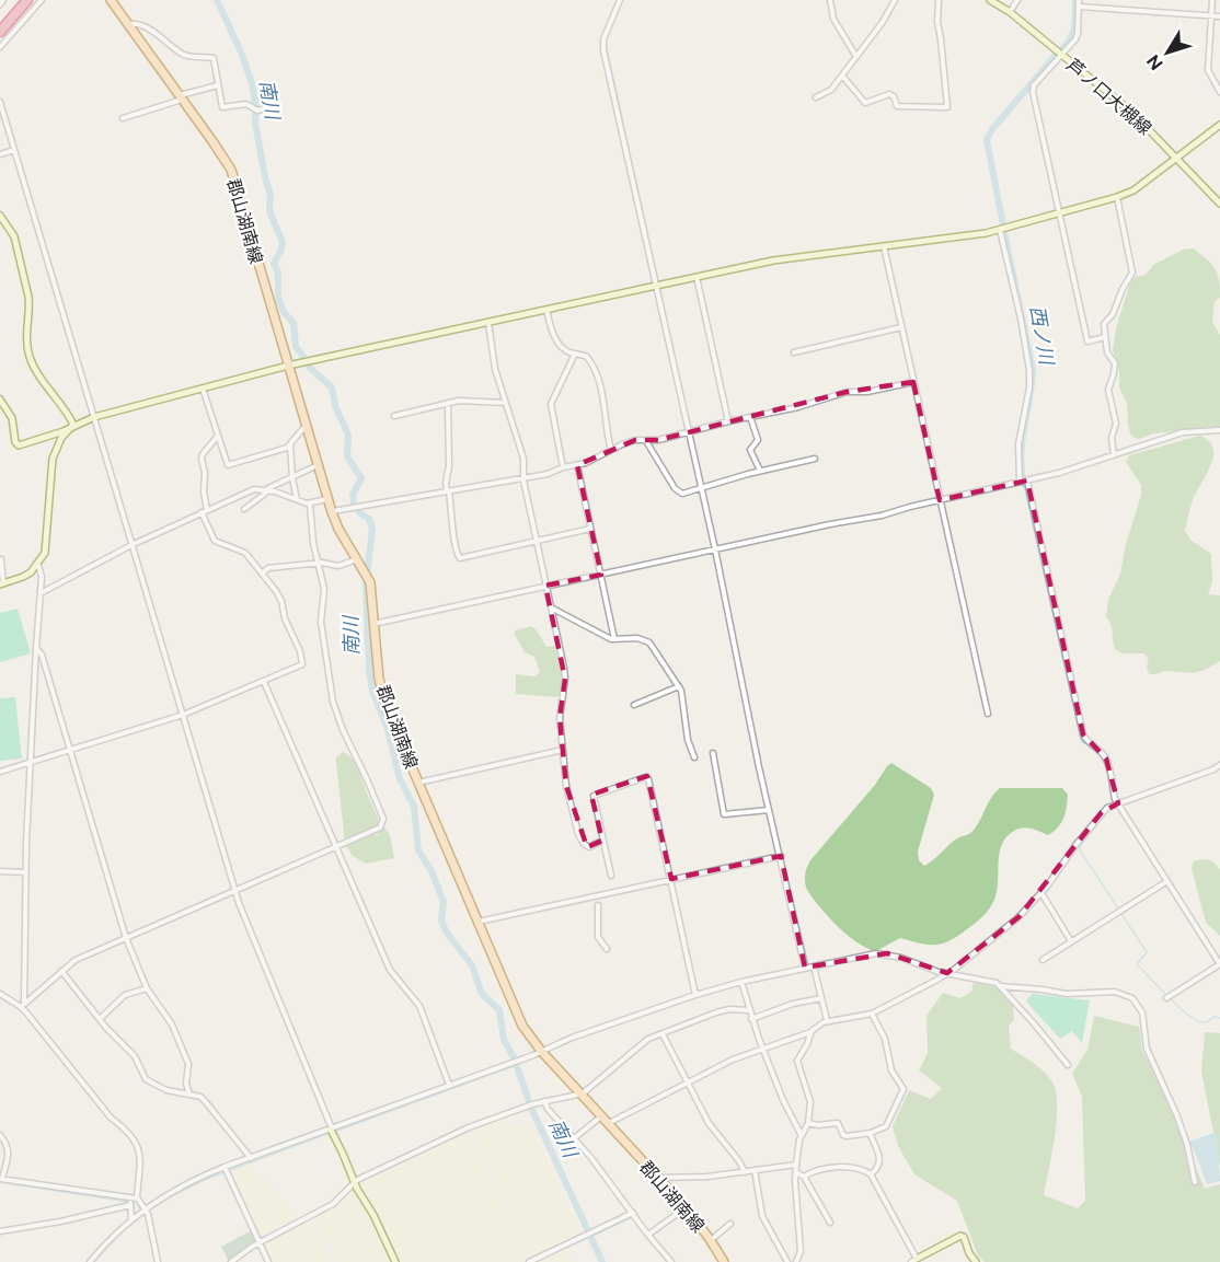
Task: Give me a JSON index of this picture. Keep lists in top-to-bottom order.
{
  "streets": {
    "main road": ["郡山湖南線"],
    "street": ["芦ノ口大槻線"]
  },
  "water": ["南川", "西ノ川"],
  "north": "bottom left"
}
